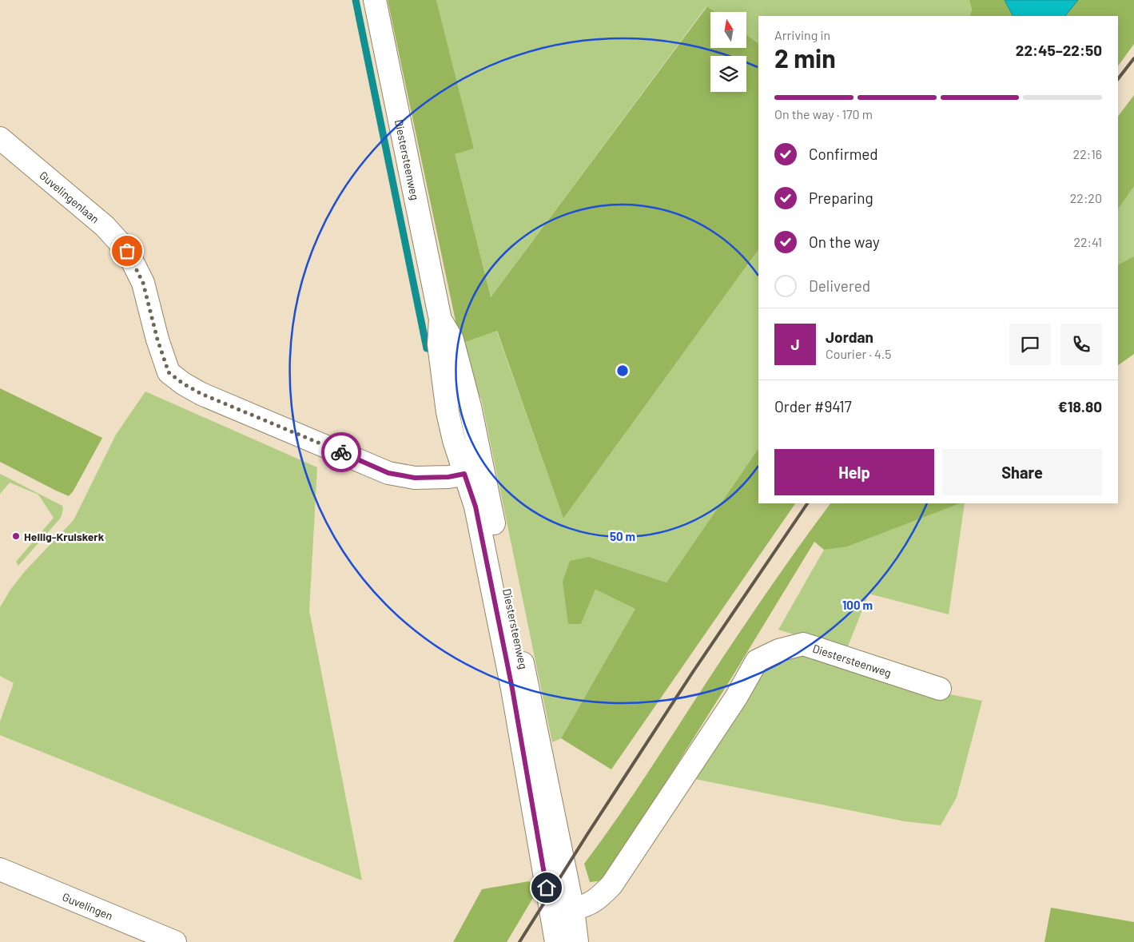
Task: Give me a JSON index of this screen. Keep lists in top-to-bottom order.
{
  "streets": {
    "main road": ["Diestersteenweg", "Guvelingenlaan", "Guvelingen"]
  },
  "crossings": [
    ["Diestersteenweg", "Guvelingenlaan"]
  ],
  "places": ["Heilig-Kruiskerk"],
  "north": "top",
  "page": {
    "heading": ["2 min", "Arriving in", "22:45–22:50"],
    "panel": [
      "Jordan",
      "Courier · 4.5",
      "Order #9417",
      "€18.80"
    ],
    "bar": "On the way · 170 m",
    "list": [
      ["Confirmed", "22:16"],
      ["Preparing", "22:20"],
      ["On the way", "22:41"],
      "Delivered"
    ],
    "round": "J",
    "buttons": ["Help", "Share"]
  },
  "rings": ["50 m", "100 m"]
}
